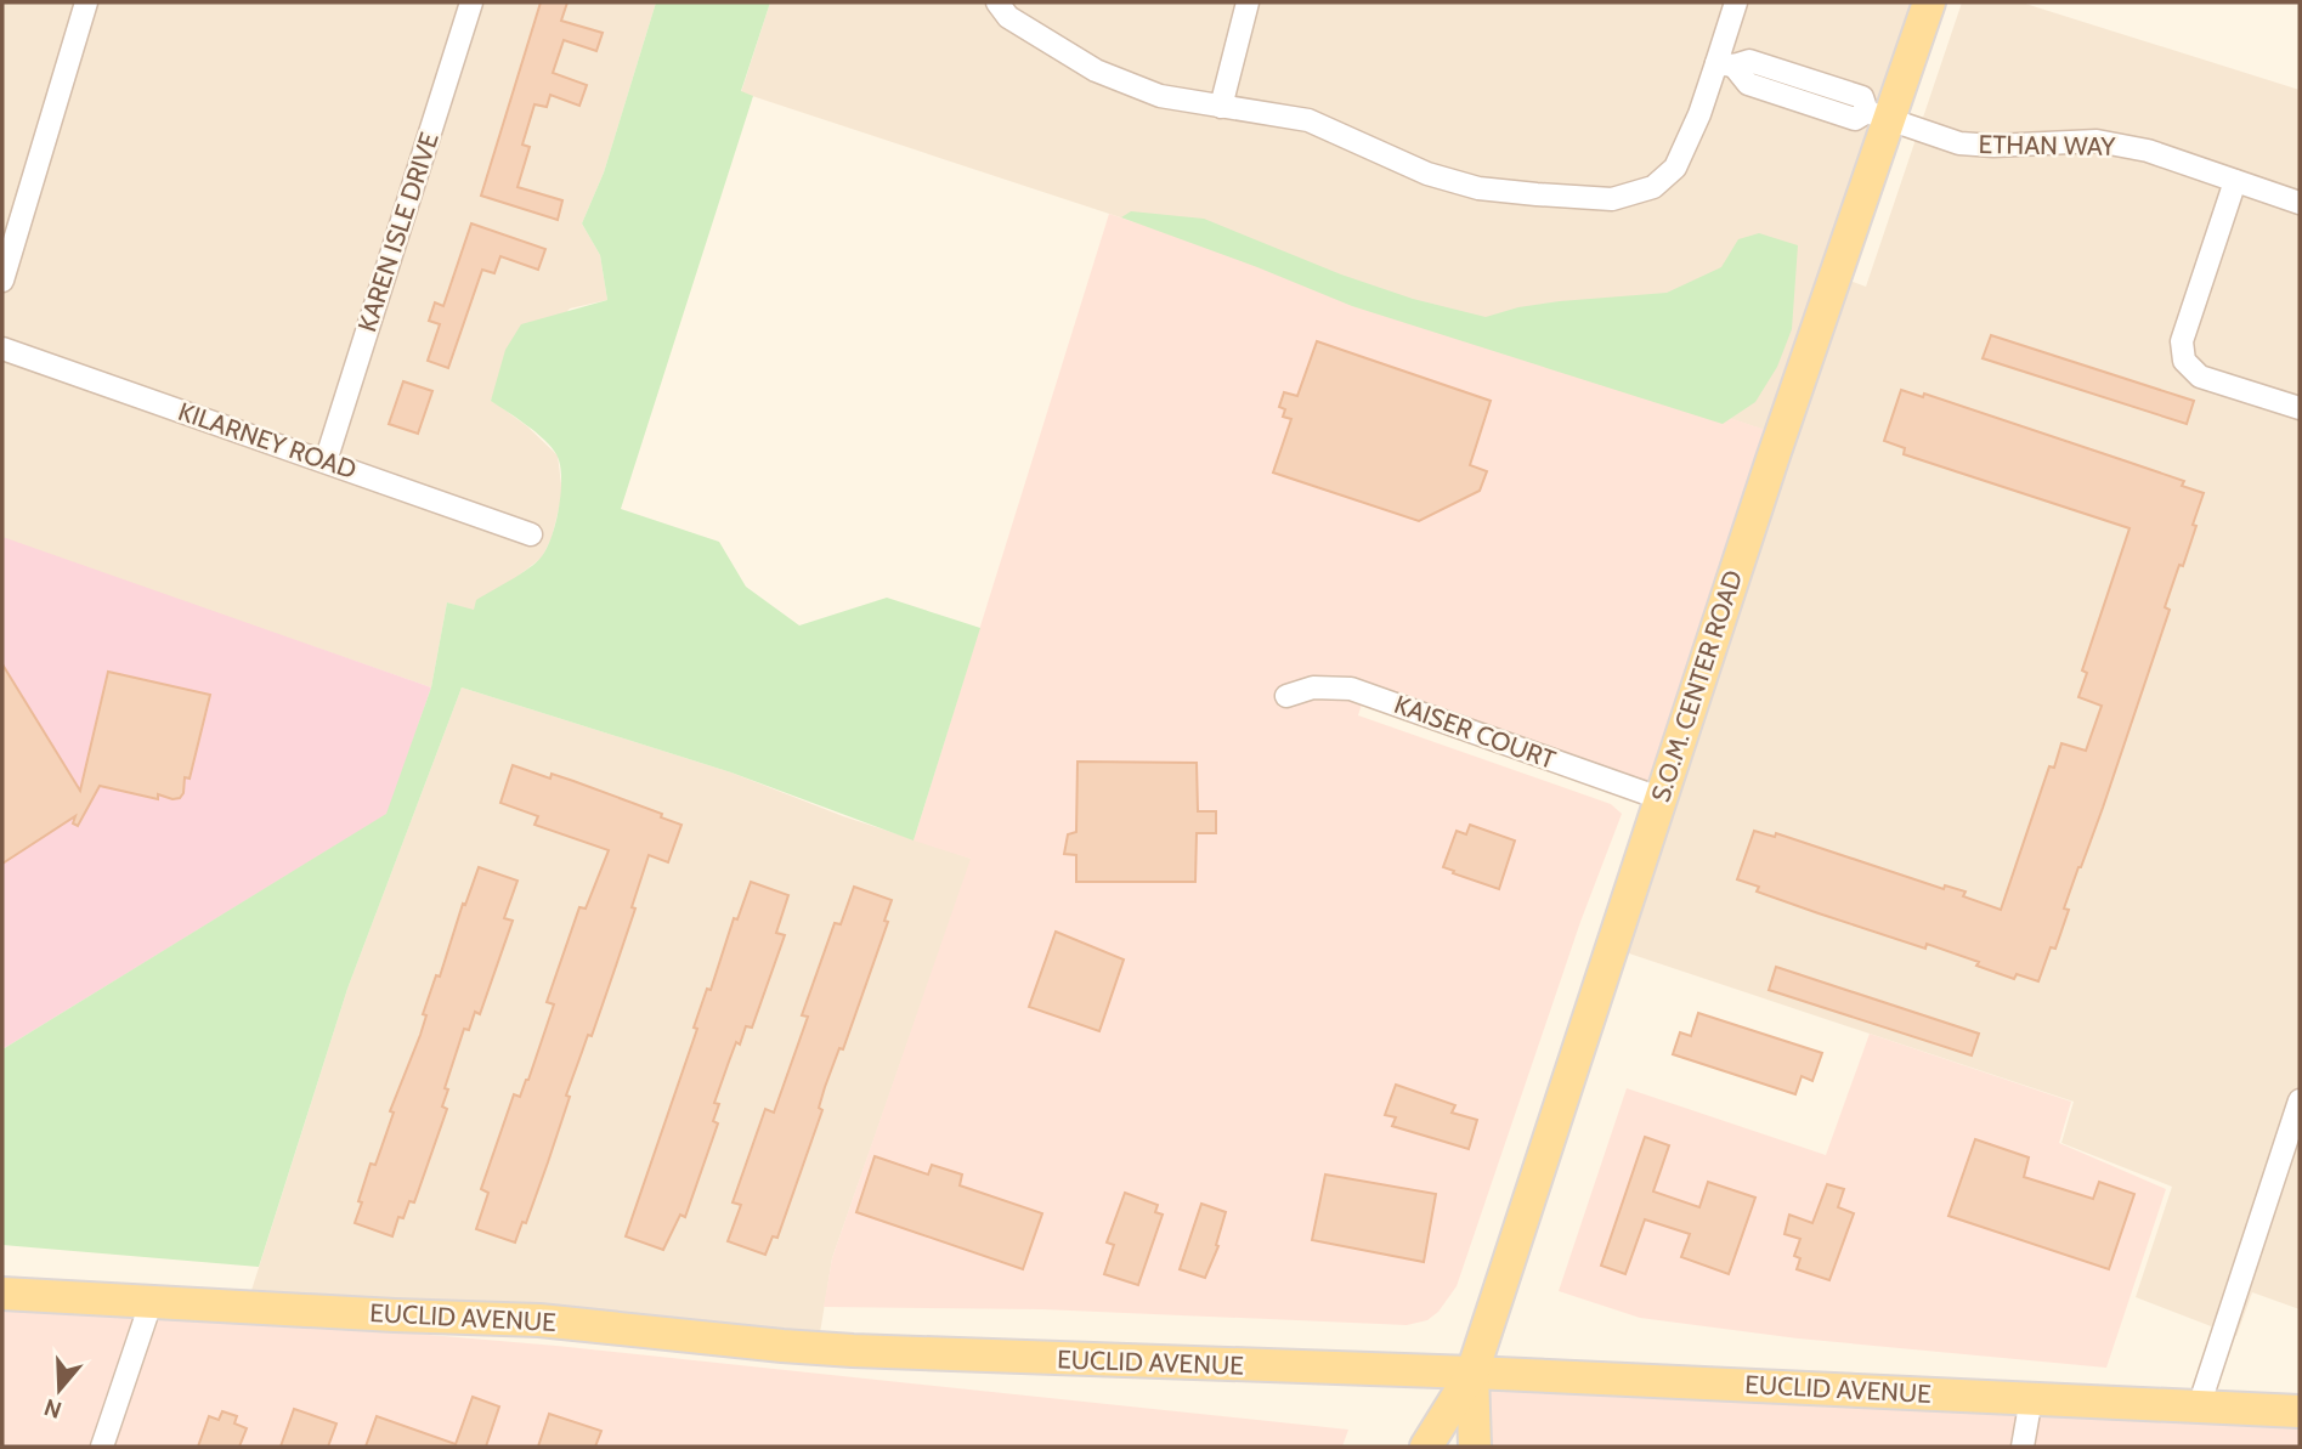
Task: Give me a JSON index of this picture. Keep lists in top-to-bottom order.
{
  "streets": {
    "main road": ["S.O.M. CENTER ROAD", "EUCLID AVENUE"],
    "street": [
      "ETHAN WAY",
      "KAREN ISLE DRIVE",
      "KILARNEY ROAD",
      "KAISER COURT"
    ]
  },
  "crossings": [
    ["ETHAN WAY", "S.O.M. CENTER ROAD"],
    ["KAREN ISLE DRIVE", "KILARNEY ROAD"],
    ["S.O.M. CENTER ROAD", "KAISER COURT"],
    ["S.O.M. CENTER ROAD", "EUCLID AVENUE"]
  ],
  "north": "bottom"
}
